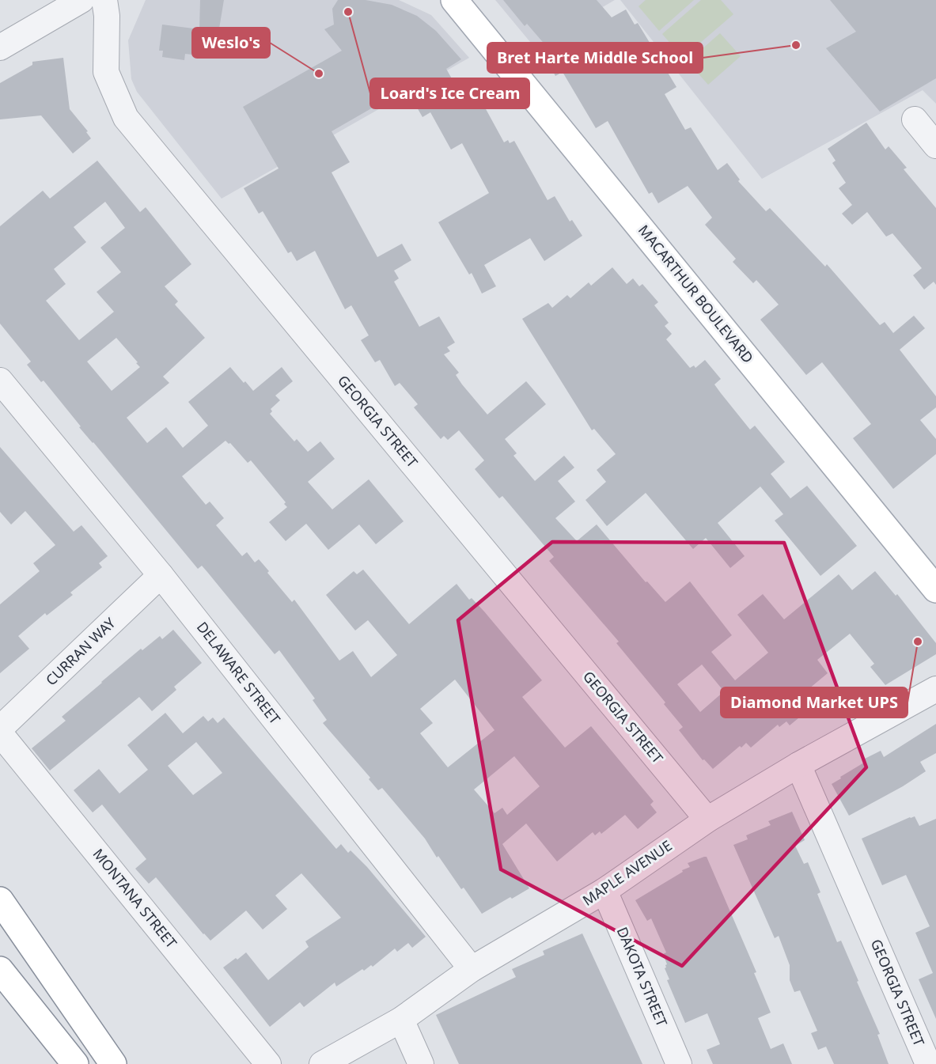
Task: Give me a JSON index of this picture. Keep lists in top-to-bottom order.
{
  "streets": {
    "main road": ["MACARTHUR BOULEVARD"],
    "street": [
      "GEORGIA STREET",
      "CURRAN WAY",
      "DELAWARE STREET",
      "MAPLE AVENUE",
      "MONTANA STREET",
      "DAKOTA STREET"
    ]
  },
  "crossings": [
    ["GEORGIA STREET", "MAPLE AVENUE"],
    ["CURRAN WAY", "DELAWARE STREET"],
    ["DELAWARE STREET", "MAPLE AVENUE"],
    ["MAPLE AVENUE", "DAKOTA STREET"]
  ],
  "places": [
    "Loard's Ice Cream",
    "Bret Harte Middle School",
    "Weslo's",
    "Diamond Market UPS"
  ]
}
